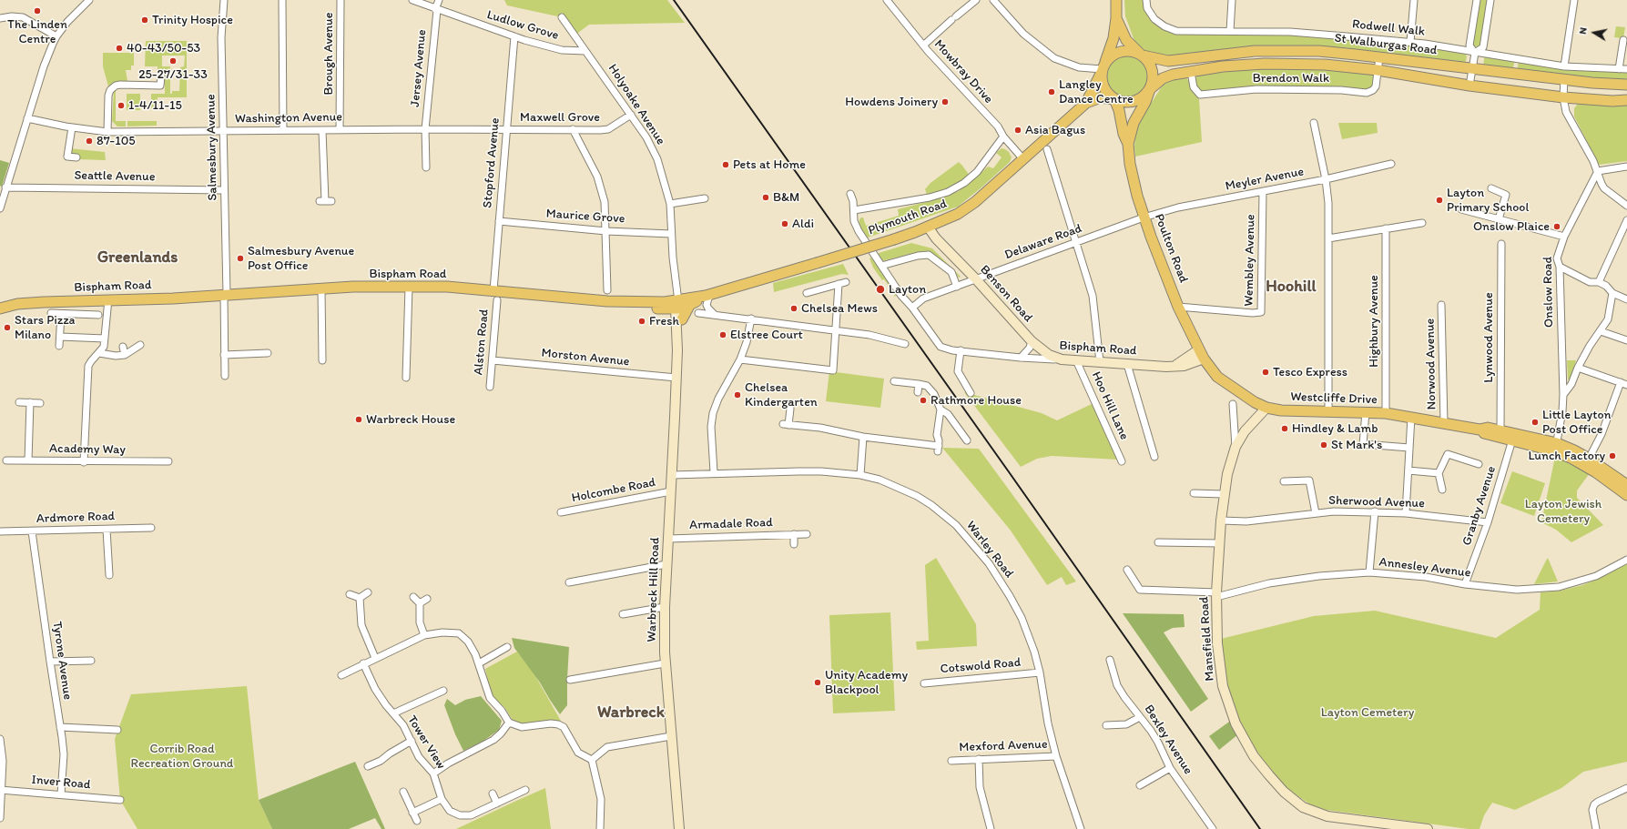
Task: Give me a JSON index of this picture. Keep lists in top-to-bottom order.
{
  "streets": {
    "main road": [
      "St Walburgas Road",
      "Plymouth Road",
      "Poulton Road",
      "Bispham Road",
      "Benson Road",
      "Westcliffe Drive",
      "Warbreck Hill Road",
      "Mansfield Road"
    ],
    "street": [
      "Ludlow Grove",
      "Rodwell Walk",
      "Brough Avenue",
      "Jersey Avenue",
      "Mowbray Drive",
      "Brendon Walk",
      "Holyoake Avenue",
      "Maxwell Grove",
      "Washington Avenue",
      "Salmesbury Avenue",
      "Stopford Avenue",
      "Seattle Avenue",
      "Meyler Avenue",
      "Maurice Grove",
      "Delaware Road",
      "Wembley Avenue",
      "Onslow Road",
      "Highbury Avenue",
      "Lynwood Avenue",
      "Alston Road",
      "Morston Avenue",
      "Norwood Avenue",
      "Hoo Hill Lane",
      "Academy Way",
      "Holcombe Road",
      "Sherwood Avenue",
      "Granby Avenue",
      "Ardmore Road",
      "Armadale Road",
      "Warley Road",
      "Annesley Avenue",
      "Tyrone Avenue",
      "Cotswold Road",
      "Bexley Avenue",
      "Tower View",
      "Mexford Avenue",
      "Inver Road"
    ]
  },
  "crossings": [
    ["Ludlow Grove", "Jersey Avenue"],
    ["Ludlow Grove", "Holyoake Avenue"],
    ["Ludlow Grove", "Stopford Avenue"],
    ["St Walburgas Road", "Brendon Walk"],
    ["St Walburgas Road", "Plymouth Road"],
    ["St Walburgas Road", "Poulton Road"],
    ["Brough Avenue", "Washington Avenue"],
    ["Jersey Avenue", "Washington Avenue"],
    ["Mowbray Drive", "Plymouth Road"],
    ["Holyoake Avenue", "Maxwell Grove"],
    ["Holyoake Avenue", "Maurice Grove"],
    ["Holyoake Avenue", "Plymouth Road"],
    ["Holyoake Avenue", "Bispham Road"],
    ["Holyoake Avenue", "Warbreck Hill Road"],
    ["Maxwell Grove", "Washington Avenue"],
    ["Maxwell Grove", "Stopford Avenue"],
    ["Washington Avenue", "Salmesbury Avenue"],
    ["Washington Avenue", "Stopford Avenue"],
    ["Salmesbury Avenue", "Seattle Avenue"],
    ["Salmesbury Avenue", "Bispham Road"],
    ["Stopford Avenue", "Maurice Grove"],
    ["Stopford Avenue", "Bispham Road"],
    ["Meyler Avenue", "Delaware Road"],
    ["Meyler Avenue", "Poulton Road"],
    ["Meyler Avenue", "Wembley Avenue"],
    ["Plymouth Road", "Poulton Road"],
    ["Plymouth Road", "Bispham Road"],
    ["Plymouth Road", "Benson Road"],
    ["Plymouth Road", "Warbreck Hill Road"],
    ["Delaware Road", "Poulton Road"],
    ["Delaware Road", "Bispham Road"],
    ["Delaware Road", "Benson Road"],
    ["Poulton Road", "Wembley Avenue"],
    ["Poulton Road", "Bispham Road"],
    ["Poulton Road", "Westcliffe Drive"],
    ["Bispham Road", "Benson Road"],
    ["Bispham Road", "Westcliffe Drive"],
    ["Bispham Road", "Hoo Hill Lane"],
    ["Bispham Road", "Warbreck Hill Road"],
    ["Onslow Road", "Westcliffe Drive"],
    ["Highbury Avenue", "Westcliffe Drive"],
    ["Lynwood Avenue", "Westcliffe Drive"],
    ["Alston Road", "Morston Avenue"],
    ["Morston Avenue", "Warbreck Hill Road"],
    ["Norwood Avenue", "Westcliffe Drive"],
    ["Westcliffe Drive", "Granby Avenue"],
    ["Westcliffe Drive", "Mansfield Road"],
    ["Holcombe Road", "Warbreck Hill Road"],
    ["Sherwood Avenue", "Granby Avenue"],
    ["Sherwood Avenue", "Mansfield Road"],
    ["Granby Avenue", "Annesley Avenue"],
    ["Ardmore Road", "Tyrone Avenue"],
    ["Armadale Road", "Warbreck Hill Road"],
    ["Warley Road", "Warbreck Hill Road"],
    ["Warley Road", "Cotswold Road"],
    ["Warley Road", "Mexford Avenue"],
    ["Annesley Avenue", "Mansfield Road"],
    ["Tyrone Avenue", "Inver Road"]
  ],
  "districts": ["Greenlands", "Hoohill", "Warbreck"],
  "parks": ["Layton Jewish Cemetery", "Layton Cemetery", "Corrib Road Recreation Ground"],
  "places": [
    "The Linden Centre",
    "Trinity Hospice",
    "40-43/50-53",
    "25-27/31-33",
    "Langley Dance Centre",
    "Howdens Joinery",
    "1-4/11-15",
    "Asia Bagus",
    "87-105",
    "Pets at Home",
    "B&M",
    "Layton Primary School",
    "Aldi",
    "Onslow Plaice",
    "Salmesbury Avenue Post Office",
    "Layton",
    "Chelsea Mews",
    "Fresh",
    "Stars Pizza Milano",
    "Elstree Court",
    "Tesco Express",
    "Chelsea Kindergarten",
    "Rathmore House",
    "Warbreck House",
    "Little Layton Post Office",
    "Hindley & Lamb",
    "St Mark's",
    "Lunch Factory",
    "Unity Academy Blackpool"
  ],
  "north": "left"
}
